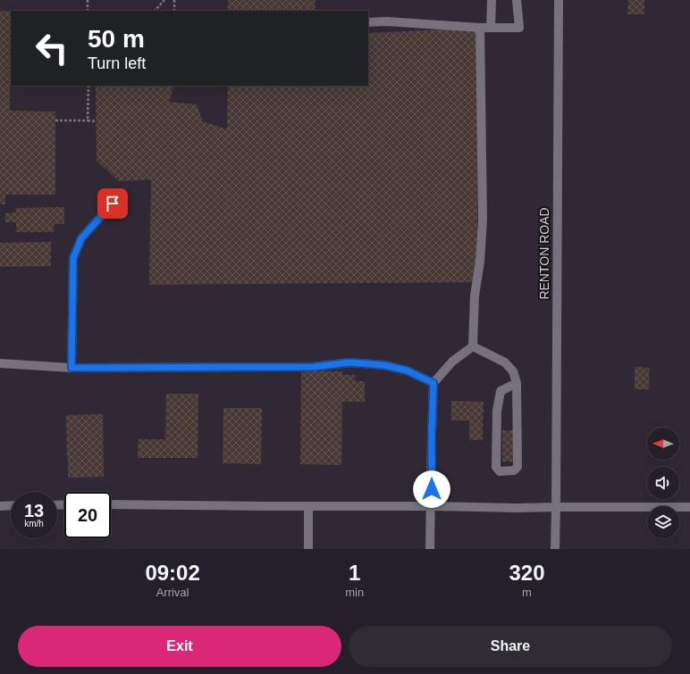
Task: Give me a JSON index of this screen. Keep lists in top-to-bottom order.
{
  "streets": {
    "street": ["RENTON ROAD"]
  },
  "north": "left",
  "page": {
    "turn": ["50 m", "Turn left"],
    "speed": "13 km/h",
    "limit": "20",
    "eta": [
      "09:02",
      "Arrival",
      "1",
      "min",
      "320",
      "m"
    ],
    "buttons": ["Exit", "Share"]
  }
}
